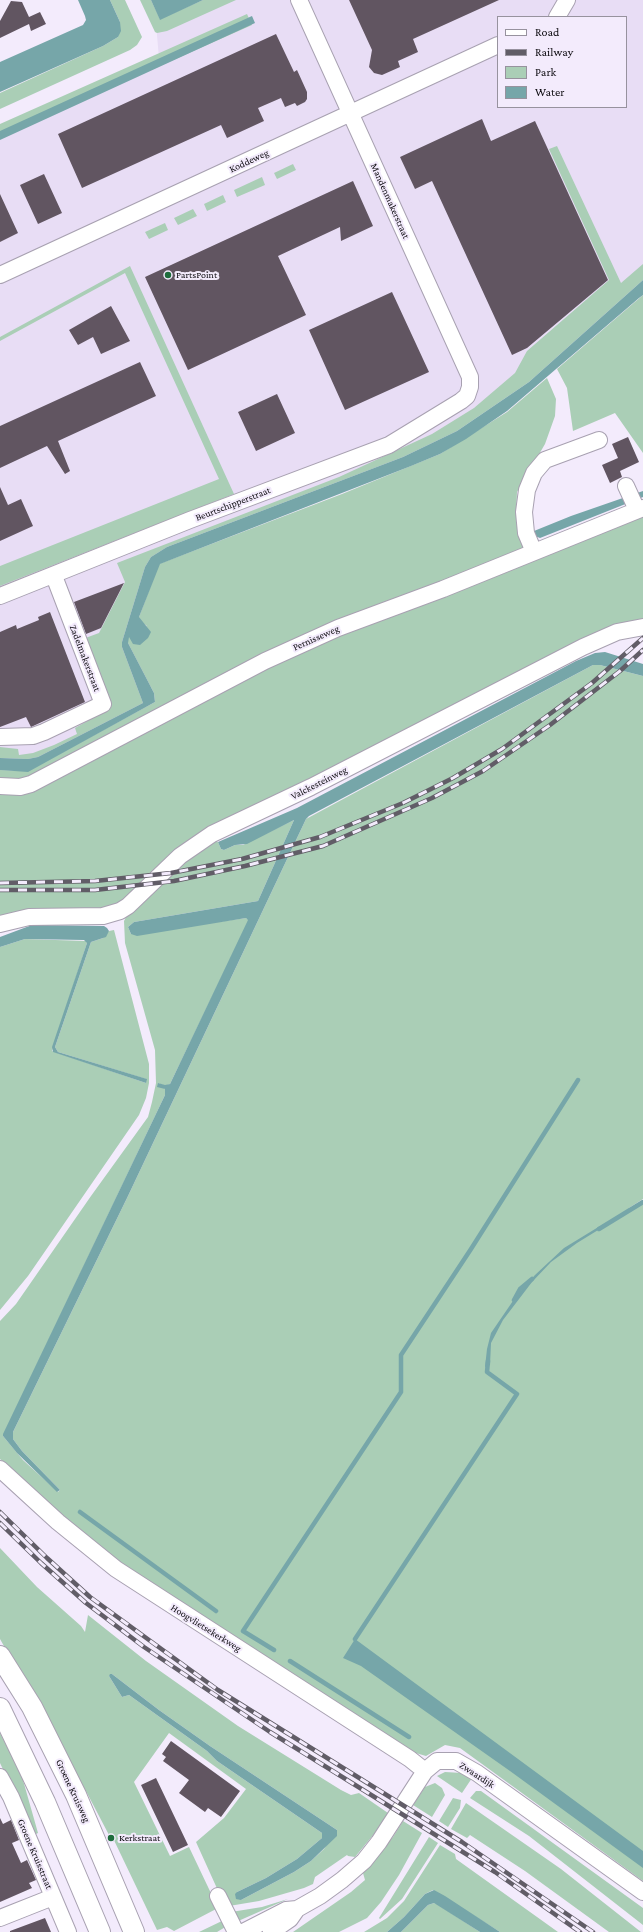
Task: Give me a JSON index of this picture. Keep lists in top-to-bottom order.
{
  "streets": {
    "main road": ["Groene Kruisweg"],
    "street": [
      "Koddeweg",
      "Mandenmakerstraat",
      "Beurtschipperstraat",
      "Pernisseweg",
      "Zadelmakerstraat",
      "Valckesteinweg",
      "Hoogvlietsekerkweg",
      "Zwaardijk",
      "Groene Kruisstraat"
    ]
  },
  "crossings": [
    ["Koddeweg", "Mandenmakerstraat"],
    ["Mandenmakerstraat", "Beurtschipperstraat"],
    ["Beurtschipperstraat", "Zadelmakerstraat"],
    ["Hoogvlietsekerkweg", "Zwaardijk"]
  ],
  "places": ["PartsPoint", "Kerkstraat"],
  "legend": [
    "Road",
    "Railway",
    "Park",
    "Water"
  ]
}
